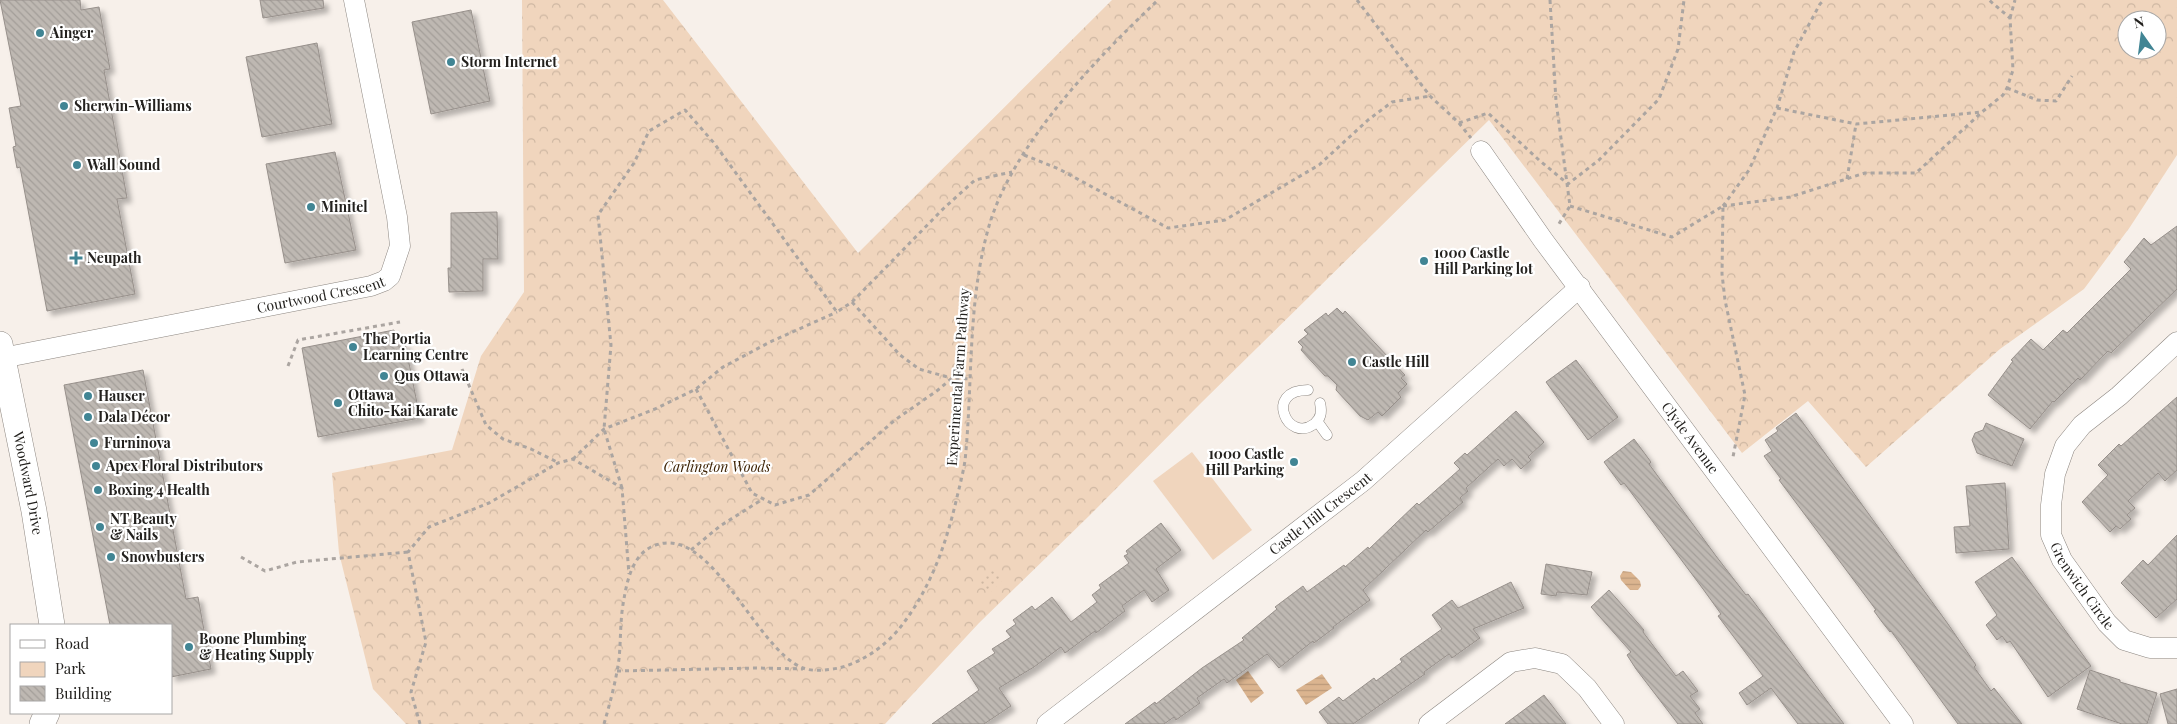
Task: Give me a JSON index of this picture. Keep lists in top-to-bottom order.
{
  "streets": {
    "street": [
      "Courtwood Crescent",
      "Clyde Avenue",
      "Woodward Drive",
      "Castle Hill Crescent",
      "Grenwich Circle"
    ],
    "path": ["Experimental Farm Pathway"]
  },
  "crossings": [
    ["Courtwood Crescent", "Woodward Drive"],
    ["Clyde Avenue", "Castle Hill Crescent"]
  ],
  "parks": ["Carlington Woods"],
  "places": {
    "other": [
      "Ainger",
      "Storm Internet",
      "Sherwin-Williams",
      "Wall Sound",
      "Minitel",
      "1000 Castle Hill Parking lot",
      "The Portia Learning Centre",
      "Castle Hill",
      "Qus Ottawa",
      "Hauser",
      "Ottawa Chito-Kai Karate",
      "Dala Décor",
      "Furninova",
      "1000 Castle Hill Parking",
      "Apex Floral Distributors",
      "Boxing 4 Health",
      "NT Beauty & Nails",
      "Snowbusters",
      "Boone Plumbing & Heating Supply"
    ],
    "health": ["Neupath"]
  },
  "legend": ["Road", "Park", "Building"],
  "north": "top"
}
